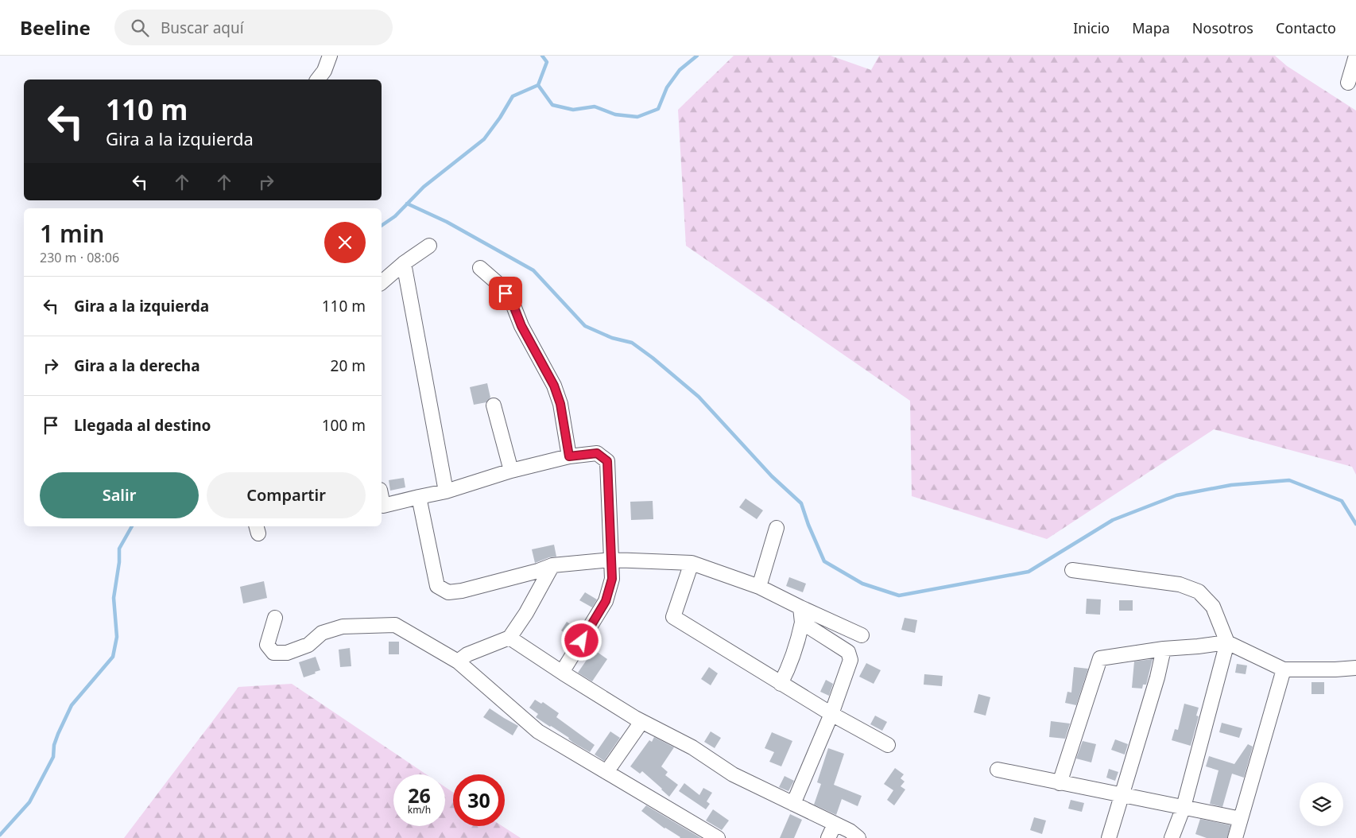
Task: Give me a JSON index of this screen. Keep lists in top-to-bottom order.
{
  "page": {
    "header": "Beeline",
    "search": "Buscar aquí",
    "nav": [
      "Inicio",
      "Mapa",
      "Nosotros",
      "Contacto"
    ],
    "turn": ["110 m", "Gira a la izquierda"],
    "heading": ["1 min", "230 m · 08:06"],
    "list": [
      {
        "name": "Gira a la izquierda",
        "value": "110 m"
      },
      {
        "name": "Gira a la derecha",
        "value": "20 m"
      },
      {
        "name": "Llegada al destino",
        "value": "100 m"
      }
    ],
    "buttons": ["Salir", "Compartir"],
    "speed": "26 km/h",
    "limit": "30"
  }
}
